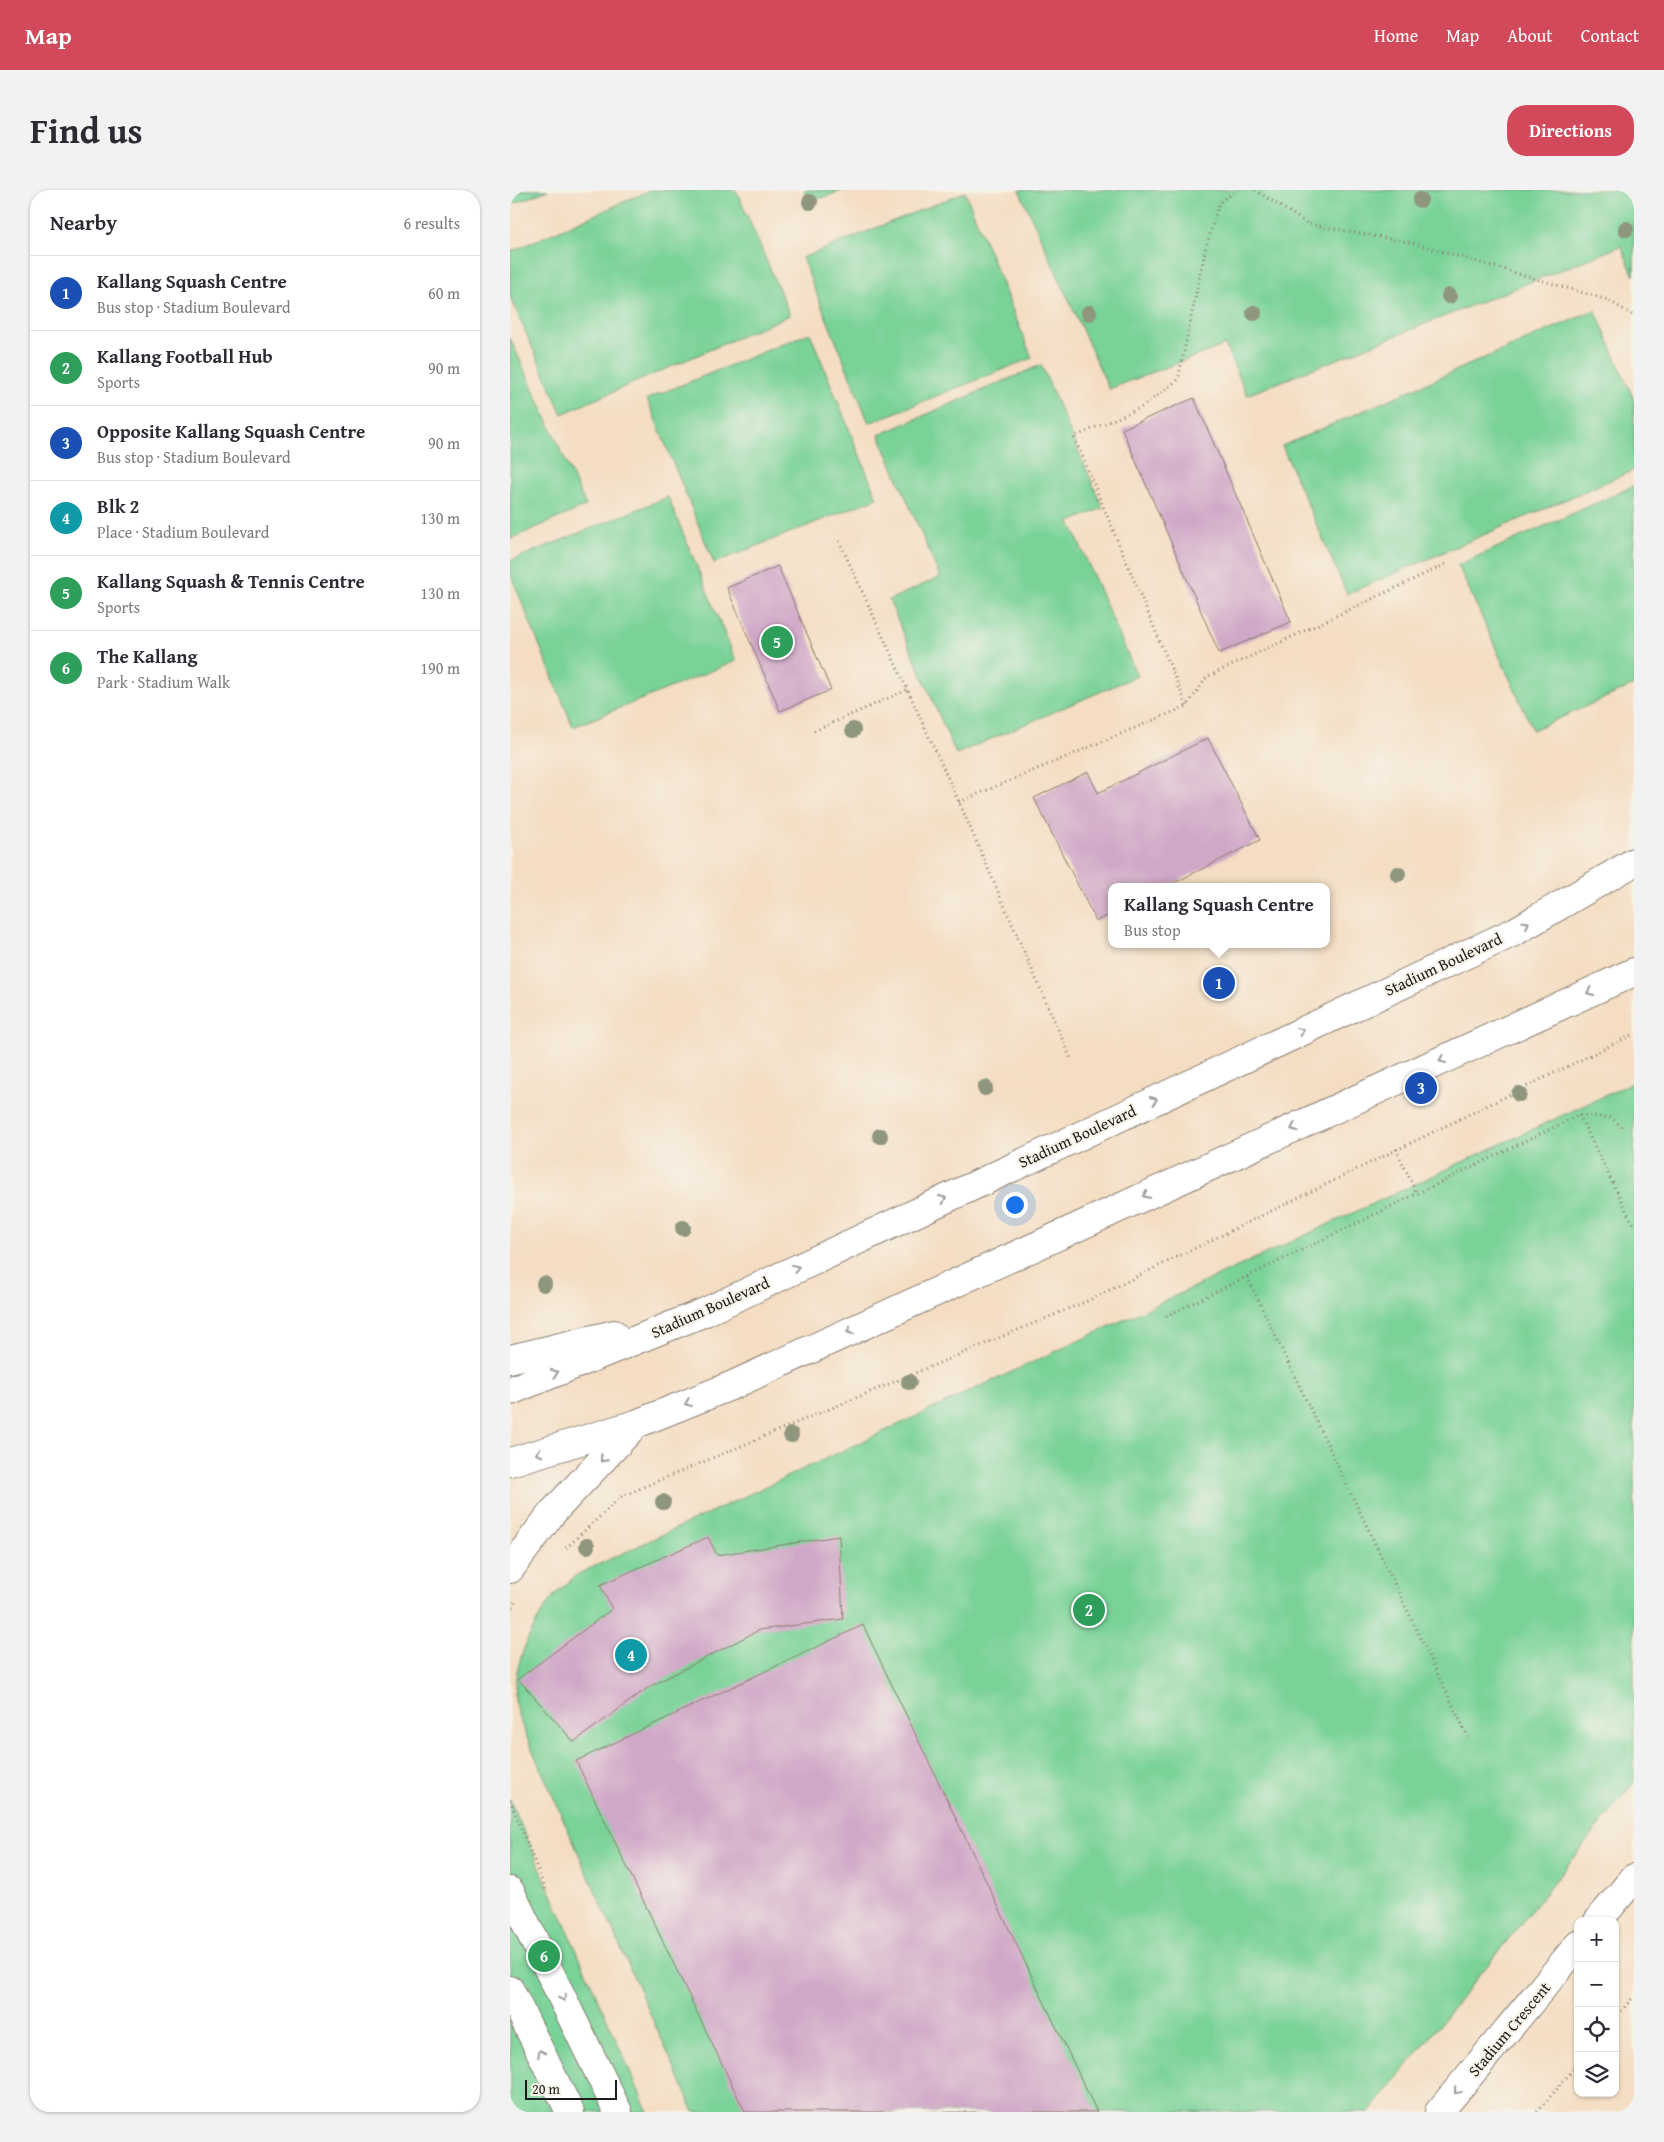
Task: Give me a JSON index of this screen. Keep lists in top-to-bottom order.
{
  "streets": {
    "street": ["Stadium Boulevard", "Stadium Crescent"]
  },
  "one_way": ["Stadium Crescent"],
  "scale_bar": "20 m",
  "page": {
    "header": "Map",
    "nav": [
      "Home",
      "Map",
      "About",
      "Contact"
    ],
    "title": "Find us",
    "buttons": "Directions",
    "heading": ["Nearby", "6 results"],
    "list": [
      {
        "mark": "1",
        "name": "Kallang Squash Centre",
        "note": "Bus stop · Stadium Boulevard",
        "value": "60 m"
      },
      {
        "mark": "2",
        "name": "Kallang Football Hub",
        "note": "Sports",
        "value": "90 m"
      },
      {
        "mark": "3",
        "name": "Opposite Kallang Squash Centre",
        "note": "Bus stop · Stadium Boulevard",
        "value": "90 m"
      },
      {
        "mark": "4",
        "name": "Blk 2",
        "note": "Place · Stadium Boulevard",
        "value": "130 m"
      },
      {
        "mark": "5",
        "name": "Kallang Squash & Tennis Centre",
        "note": "Sports",
        "value": "130 m"
      },
      {
        "mark": "6",
        "name": "The Kallang",
        "note": "Park · Stadium Walk",
        "value": "190 m"
      }
    ],
    "pins": [
      "5",
      "1",
      "3",
      "2",
      "4",
      "6"
    ],
    "popup": ["Kallang Squash Centre", "Bus stop"],
    "map_buttons": ["+", "−"],
    "scale": "20 m"
  }
}
